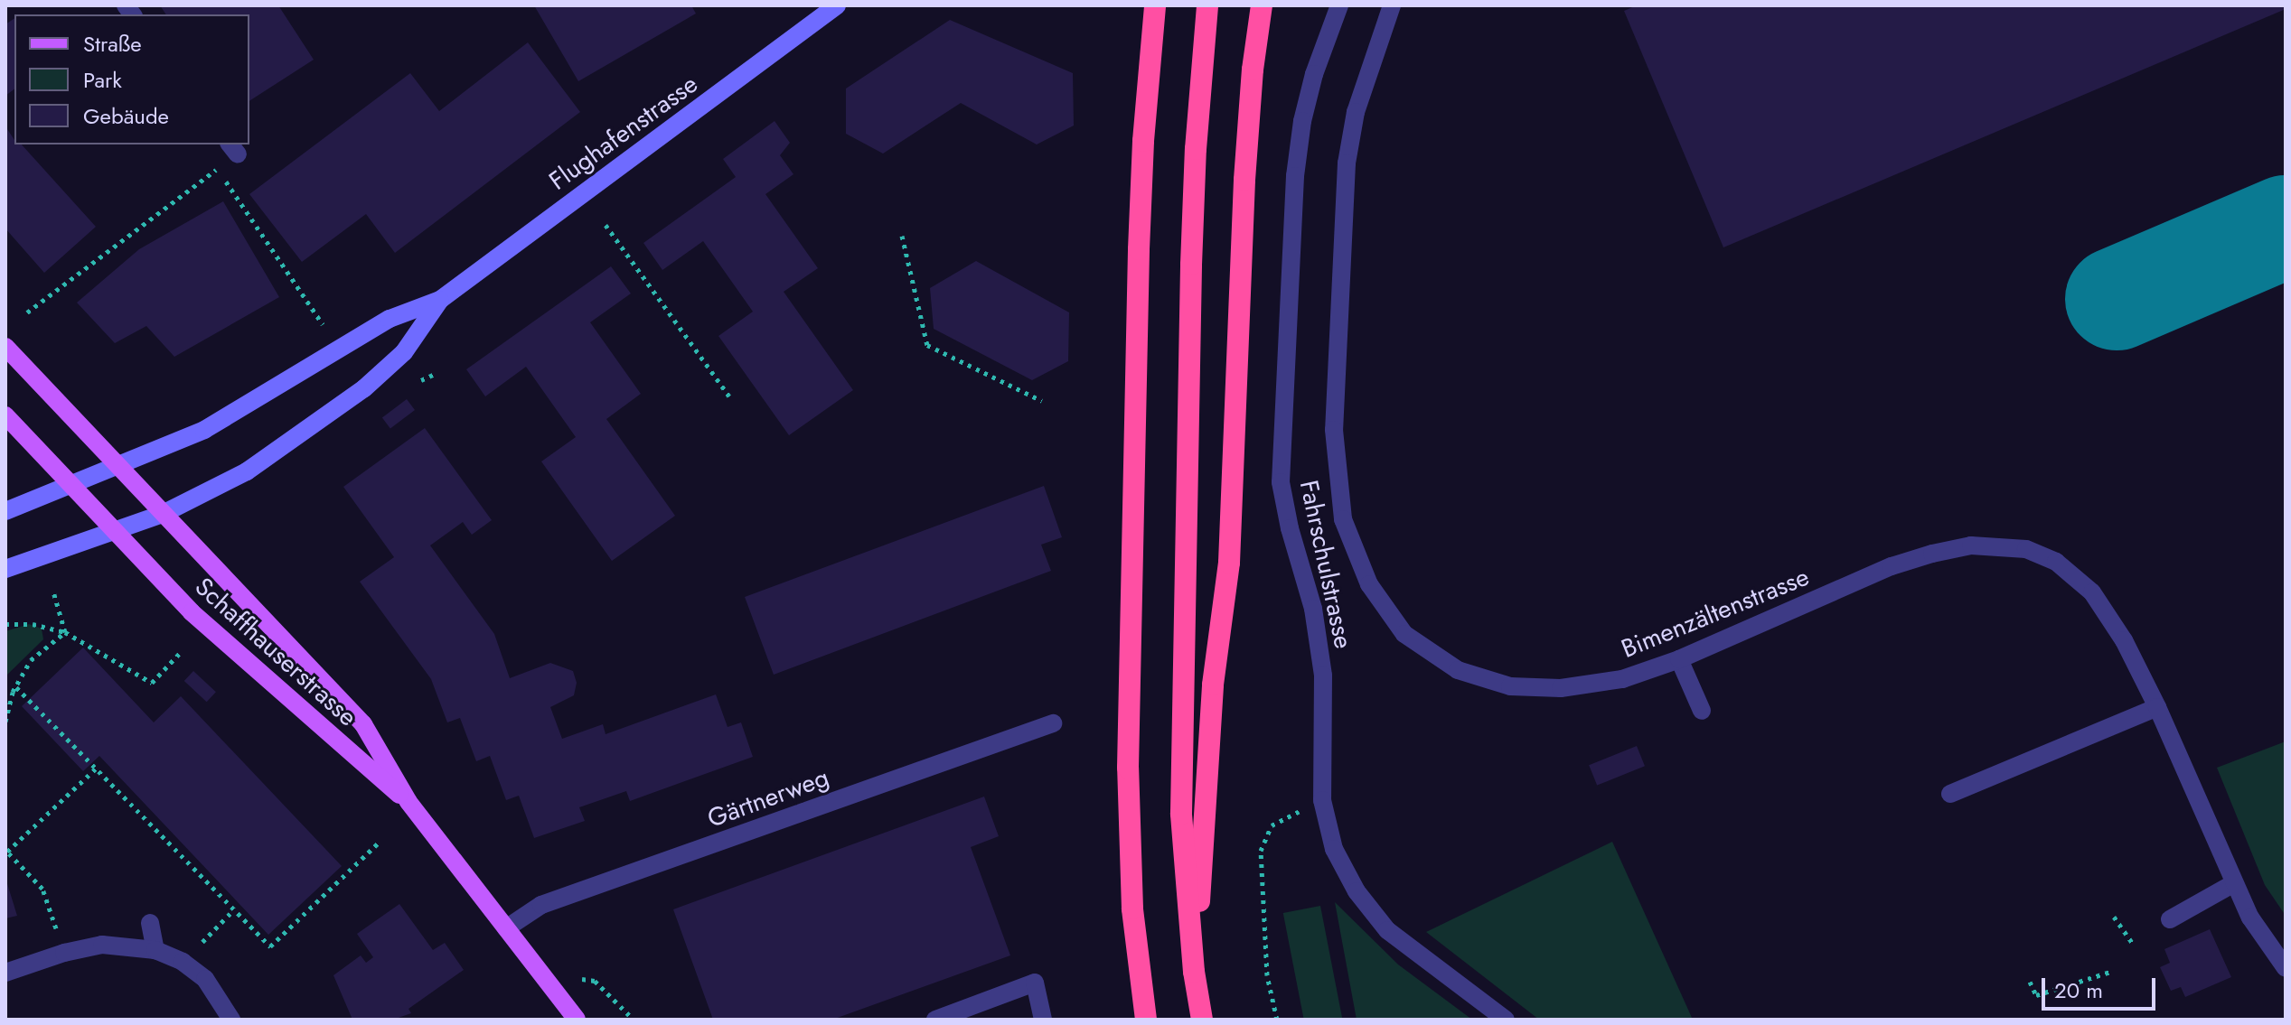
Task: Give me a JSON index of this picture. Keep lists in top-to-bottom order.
{
  "streets": {
    "main road": ["Flughafenstrasse", "Schaffhauserstrasse"],
    "street": ["Fahrschulstrasse", "Bimenzältenstrasse", "Gärtnerweg"]
  },
  "crossings": [
    ["Flughafenstrasse", "Schaffhauserstrasse"],
    ["Schaffhauserstrasse", "Gärtnerweg"]
  ],
  "legend": ["Straße", "Park", "Gebäude"],
  "scale_bar": "20 m"
}
